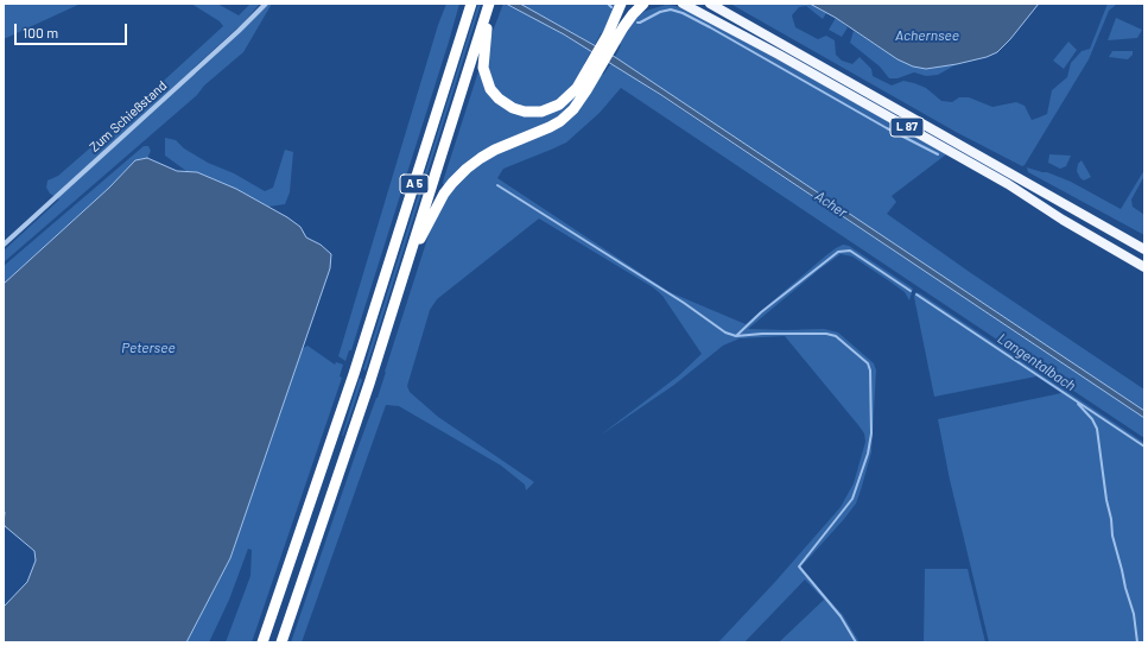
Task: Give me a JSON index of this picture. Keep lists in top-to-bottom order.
{
  "streets": {
    "highway": ["A 5"],
    "main road": ["L 87"],
    "street": ["Zum Schießstand"]
  },
  "water": [
    "Achernsee",
    "Acher",
    "Petersee",
    "Langentalbach"
  ],
  "scale_bar": "100 m"
}
